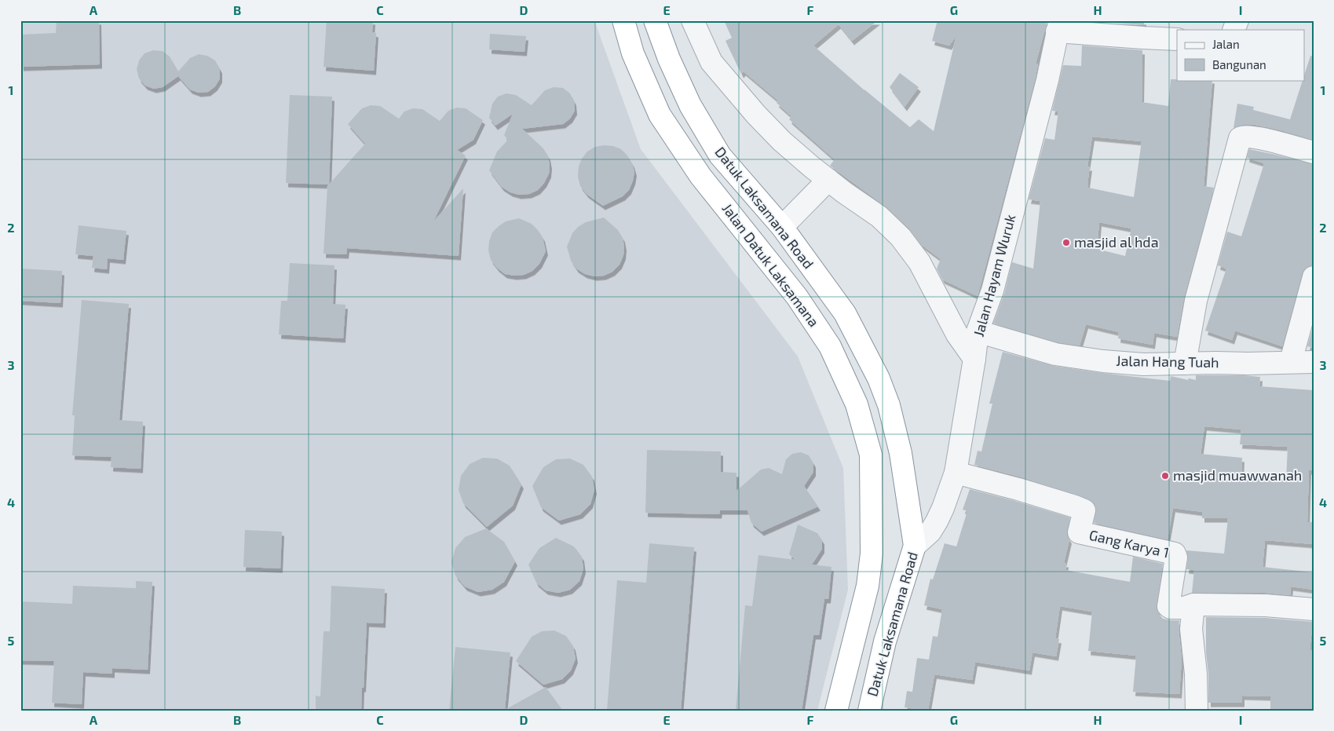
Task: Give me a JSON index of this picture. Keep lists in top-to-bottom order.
{
  "streets": {
    "highway": ["Datuk Laksamana Road", "Jalan Datuk Laksamana"],
    "street": ["Jalan Hayam Wuruk", "Jalan Hang Tuah", "Gang Karya 1"]
  },
  "crossings": [
    ["Datuk Laksamana Road", "Jalan Hayam Wuruk"],
    ["Jalan Hayam Wuruk", "Jalan Hang Tuah"],
    ["Jalan Hayam Wuruk", "Gang Karya 1"]
  ],
  "places": ["masjid al hda", "masjid muawwanah"],
  "legend": ["Jalan", "Bangunan"],
  "grid": {
    "columns": [
      "A",
      "B",
      "C",
      "D",
      "E",
      "F",
      "G",
      "H",
      "I"
    ],
    "rows": [
      "1",
      "2",
      "3",
      "4",
      "5"
    ]
  }
}
